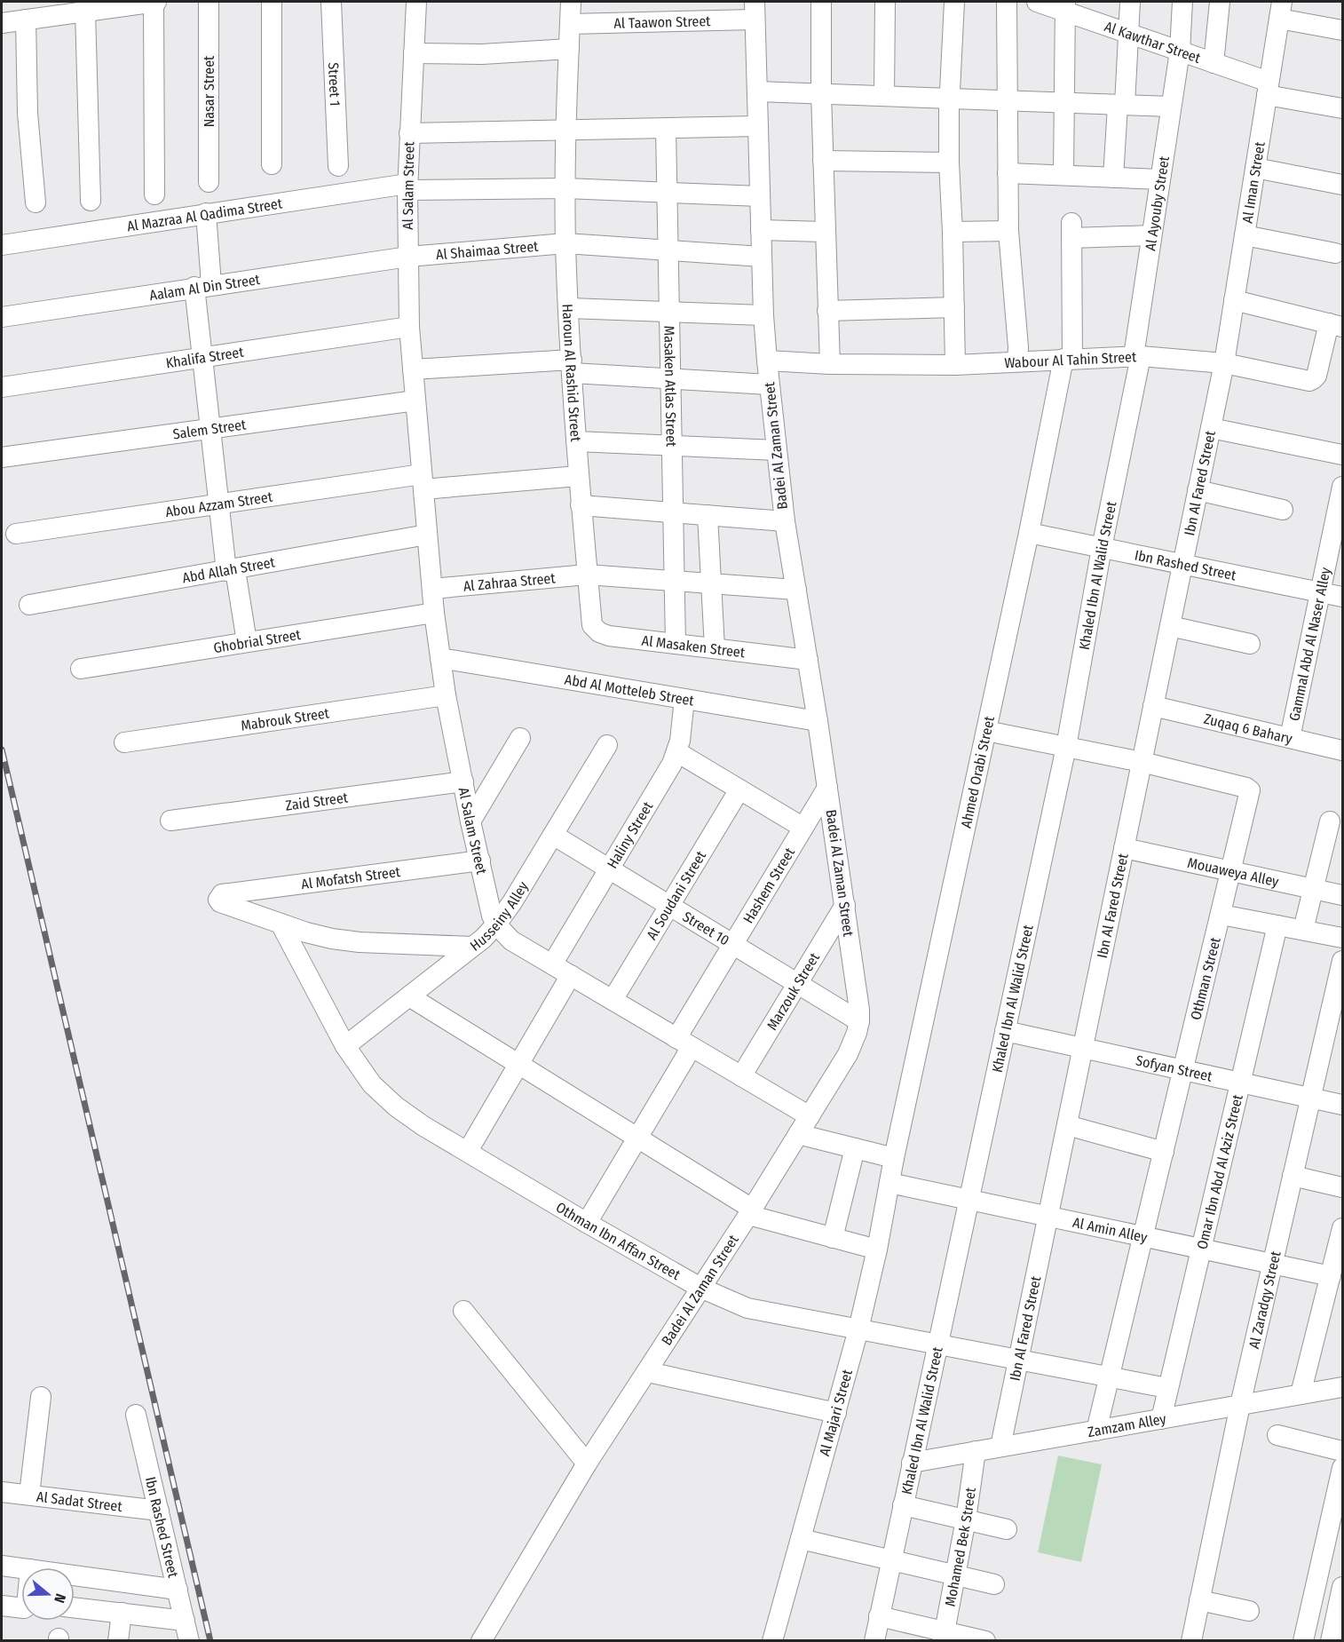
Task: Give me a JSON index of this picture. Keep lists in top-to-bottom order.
{
  "streets": {
    "street": [
      "Al Taawon Street",
      "Al Kawthar Street",
      "Street 1",
      "Nasar Street",
      "Al Iman Street",
      "Al Salam Street",
      "Al Ayouby Street",
      "Al Mazraa Al Qadima Street",
      "Al Shaimaa Street",
      "Aalam Al Din Street",
      "Khalifa Street",
      "Wabour Al Tahin Street",
      "Haroun Al Rashid Street",
      "Masaken Atlas Street",
      "Salem Street",
      "Badei Al Zaman Street",
      "Ibn Al Fared Street",
      "Abou Azzam Street",
      "Ibn Rashed Street",
      "Abd Allah Street",
      "Khaled Ibn Al Walid Street",
      "Al Zahraa Street",
      "Ghobrial Street",
      "Gammal Abd Al Naser Alley",
      "Al Masaken Street",
      "Abd Al Motteleb Street",
      "Mabrouk Street",
      "Zuqaq 6 Bahary",
      "Ahmed Orabi Street",
      "Zaid Street",
      "Haliny Street",
      "Mouaweya Alley",
      "Al Mofatsh Street",
      "Hashem Street",
      "Al Soudani Street",
      "Husseiny Alley",
      "Street 10",
      "Othman Street",
      "Marzouk Street",
      "Sofyan Street",
      "Omar Ibn Abd Al Aziz Street",
      "Al Amin Alley",
      "Othman Ibn Affan Street",
      "Al Zaradqy Street",
      "Al Majari Street",
      "Zamzam Alley",
      "Al Sadat Street",
      "Mohamed Bek Street"
    ]
  },
  "crossings": [
    ["Al Taawon Street", "Badei Al Zaman Street"],
    ["Al Kawthar Street", "Al Iman Street"],
    ["Al Kawthar Street", "Al Ayouby Street"],
    ["Al Iman Street", "Wabour Al Tahin Street"],
    ["Al Iman Street", "Ibn Al Fared Street"],
    ["Al Salam Street", "Al Mazraa Al Qadima Street"],
    ["Al Salam Street", "Al Shaimaa Street"],
    ["Al Salam Street", "Aalam Al Din Street"],
    ["Al Salam Street", "Khalifa Street"],
    ["Al Salam Street", "Salem Street"],
    ["Al Salam Street", "Badei Al Zaman Street"],
    ["Al Salam Street", "Abou Azzam Street"],
    ["Al Salam Street", "Abd Allah Street"],
    ["Al Salam Street", "Al Zahraa Street"],
    ["Al Salam Street", "Ghobrial Street"],
    ["Al Salam Street", "Abd Al Motteleb Street"],
    ["Al Salam Street", "Mabrouk Street"],
    ["Al Salam Street", "Zaid Street"],
    ["Al Salam Street", "Haliny Street"],
    ["Al Salam Street", "Al Mofatsh Street"],
    ["Al Salam Street", "Hashem Street"],
    ["Al Salam Street", "Al Soudani Street"],
    ["Al Salam Street", "Husseiny Alley"],
    ["Al Salam Street", "Marzouk Street"],
    ["Al Ayouby Street", "Wabour Al Tahin Street"],
    ["Al Ayouby Street", "Khaled Ibn Al Walid Street"],
    ["Al Ayouby Street", "Ahmed Orabi Street"],
    ["Al Mazraa Al Qadima Street", "Haroun Al Rashid Street"],
    ["Al Mazraa Al Qadima Street", "Masaken Atlas Street"],
    ["Al Mazraa Al Qadima Street", "Badei Al Zaman Street"],
    ["Al Shaimaa Street", "Aalam Al Din Street"],
    ["Al Shaimaa Street", "Haroun Al Rashid Street"],
    ["Al Shaimaa Street", "Masaken Atlas Street"],
    ["Al Shaimaa Street", "Badei Al Zaman Street"],
    ["Wabour Al Tahin Street", "Badei Al Zaman Street"],
    ["Wabour Al Tahin Street", "Ibn Al Fared Street"],
    ["Wabour Al Tahin Street", "Khaled Ibn Al Walid Street"],
    ["Wabour Al Tahin Street", "Ahmed Orabi Street"],
    ["Haroun Al Rashid Street", "Abou Azzam Street"],
    ["Haroun Al Rashid Street", "Al Zahraa Street"],
    ["Haroun Al Rashid Street", "Al Masaken Street"],
    ["Masaken Atlas Street", "Al Zahraa Street"],
    ["Masaken Atlas Street", "Al Masaken Street"],
    ["Badei Al Zaman Street", "Al Zahraa Street"],
    ["Badei Al Zaman Street", "Al Masaken Street"],
    ["Badei Al Zaman Street", "Abd Al Motteleb Street"],
    ["Badei Al Zaman Street", "Hashem Street"],
    ["Badei Al Zaman Street", "Street 10"],
    ["Badei Al Zaman Street", "Marzouk Street"],
    ["Badei Al Zaman Street", "Othman Ibn Affan Street"],
    ["Ibn Al Fared Street", "Ibn Rashed Street"],
    ["Ibn Al Fared Street", "Zuqaq 6 Bahary"],
    ["Ibn Al Fared Street", "Mouaweya Alley"],
    ["Ibn Al Fared Street", "Othman Street"],
    ["Ibn Al Fared Street", "Sofyan Street"],
    ["Ibn Al Fared Street", "Al Amin Alley"],
    ["Ibn Al Fared Street", "Othman Ibn Affan Street"],
    ["Ibn Al Fared Street", "Zamzam Alley"],
    ["Ibn Rashed Street", "Khaled Ibn Al Walid Street"],
    ["Ibn Rashed Street", "Gammal Abd Al Naser Alley"],
    ["Ibn Rashed Street", "Ahmed Orabi Street"],
    ["Ibn Rashed Street", "Al Sadat Street"],
    ["Khaled Ibn Al Walid Street", "Othman Street"],
    ["Khaled Ibn Al Walid Street", "Sofyan Street"],
    ["Khaled Ibn Al Walid Street", "Al Amin Alley"],
    ["Khaled Ibn Al Walid Street", "Othman Ibn Affan Street"],
    ["Khaled Ibn Al Walid Street", "Zamzam Alley"],
    ["Gammal Abd Al Naser Alley", "Zuqaq 6 Bahary"],
    ["Abd Al Motteleb Street", "Haliny Street"],
    ["Ahmed Orabi Street", "Othman Street"],
    ["Ahmed Orabi Street", "Al Amin Alley"],
    ["Ahmed Orabi Street", "Al Majari Street"],
    ["Haliny Street", "Street 10"],
    ["Mouaweya Alley", "Othman Street"],
    ["Al Mofatsh Street", "Othman Ibn Affan Street"],
    ["Hashem Street", "Street 10"],
    ["Hashem Street", "Othman Ibn Affan Street"],
    ["Al Soudani Street", "Street 10"],
    ["Husseiny Alley", "Street 10"],
    ["Husseiny Alley", "Othman Ibn Affan Street"],
    ["Street 10", "Marzouk Street"],
    ["Othman Street", "Sofyan Street"],
    ["Othman Street", "Al Amin Alley"],
    ["Othman Street", "Othman Ibn Affan Street"],
    ["Othman Street", "Zamzam Alley"],
    ["Sofyan Street", "Omar Ibn Abd Al Aziz Street"],
    ["Sofyan Street", "Al Zaradqy Street"],
    ["Omar Ibn Abd Al Aziz Street", "Al Amin Alley"],
    ["Omar Ibn Abd Al Aziz Street", "Othman Ibn Affan Street"],
    ["Omar Ibn Abd Al Aziz Street", "Zamzam Alley"],
    ["Al Amin Alley", "Al Zaradqy Street"],
    ["Al Amin Alley", "Al Majari Street"],
    ["Othman Ibn Affan Street", "Al Majari Street"],
    ["Al Zaradqy Street", "Zamzam Alley"],
    ["Zamzam Alley", "Mohamed Bek Street"]
  ],
  "north": "right"
}
